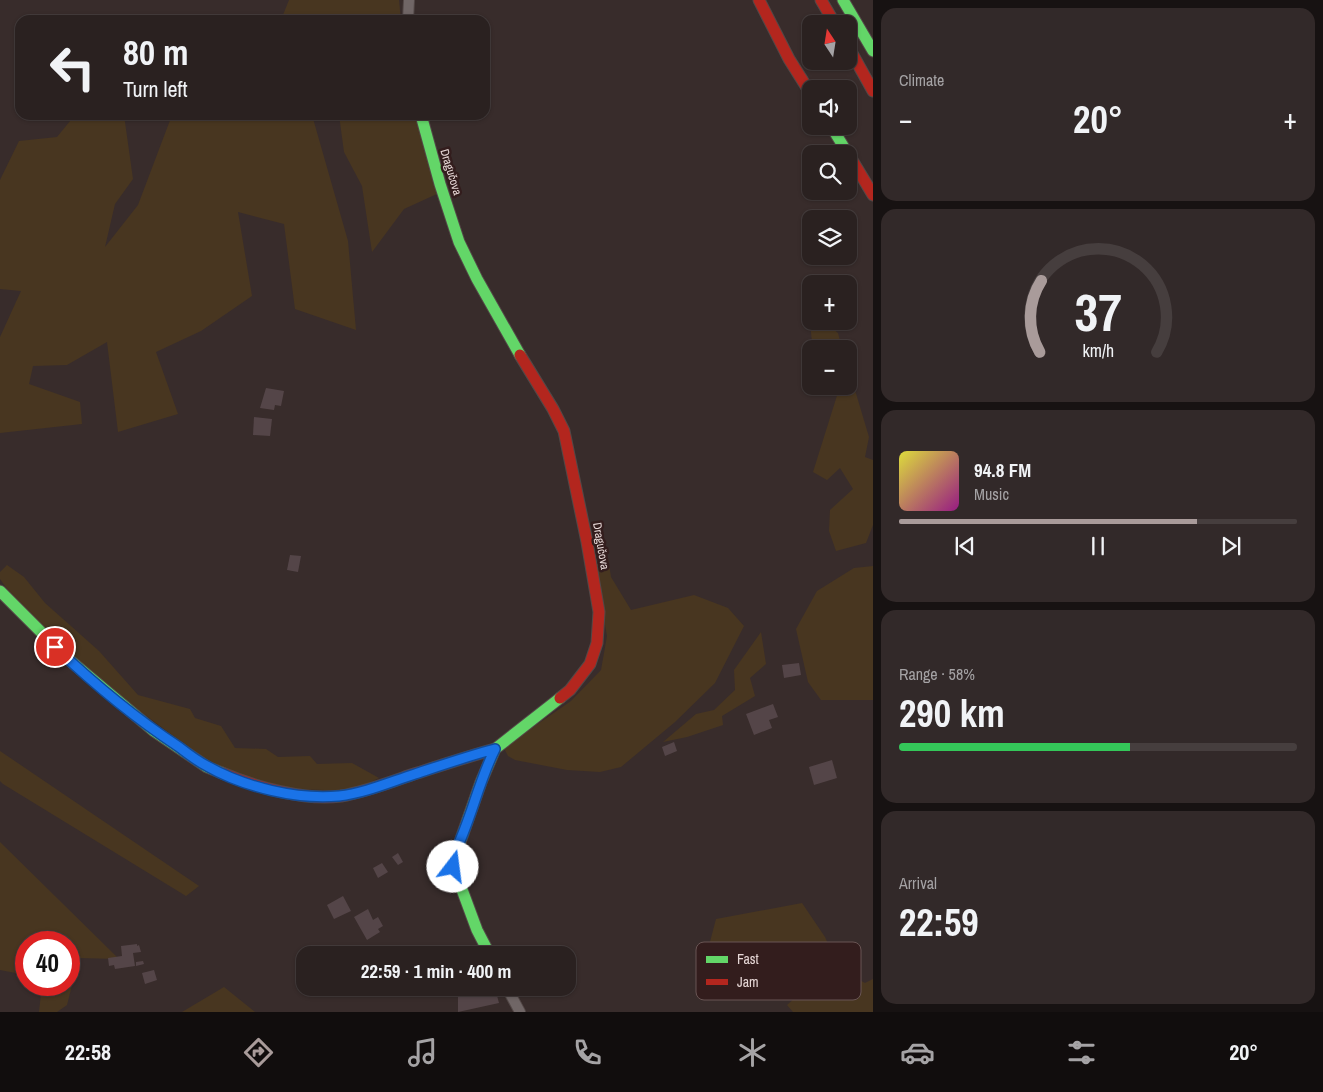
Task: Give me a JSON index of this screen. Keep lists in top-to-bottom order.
{
  "streets": {
    "main road": ["Dragučova"]
  },
  "legend": ["Fast", "Jam"],
  "north": "top",
  "page": {
    "tile": [
      "Climate",
      ["Range · 58%", "290 km"],
      ["Arrival", "22:59"]
    ],
    "map_buttons": ["+", "−"],
    "turn": ["80 m", "Turn left"],
    "heat": ["−", "20°", "+"],
    "song": ["94.8 FM", "Music"],
    "limit": "40",
    "trip": "22:59 · 1 min · 400 m",
    "tabs": ["22:58", "20°"],
    "gauge": ["37", "km/h"]
  }
}
